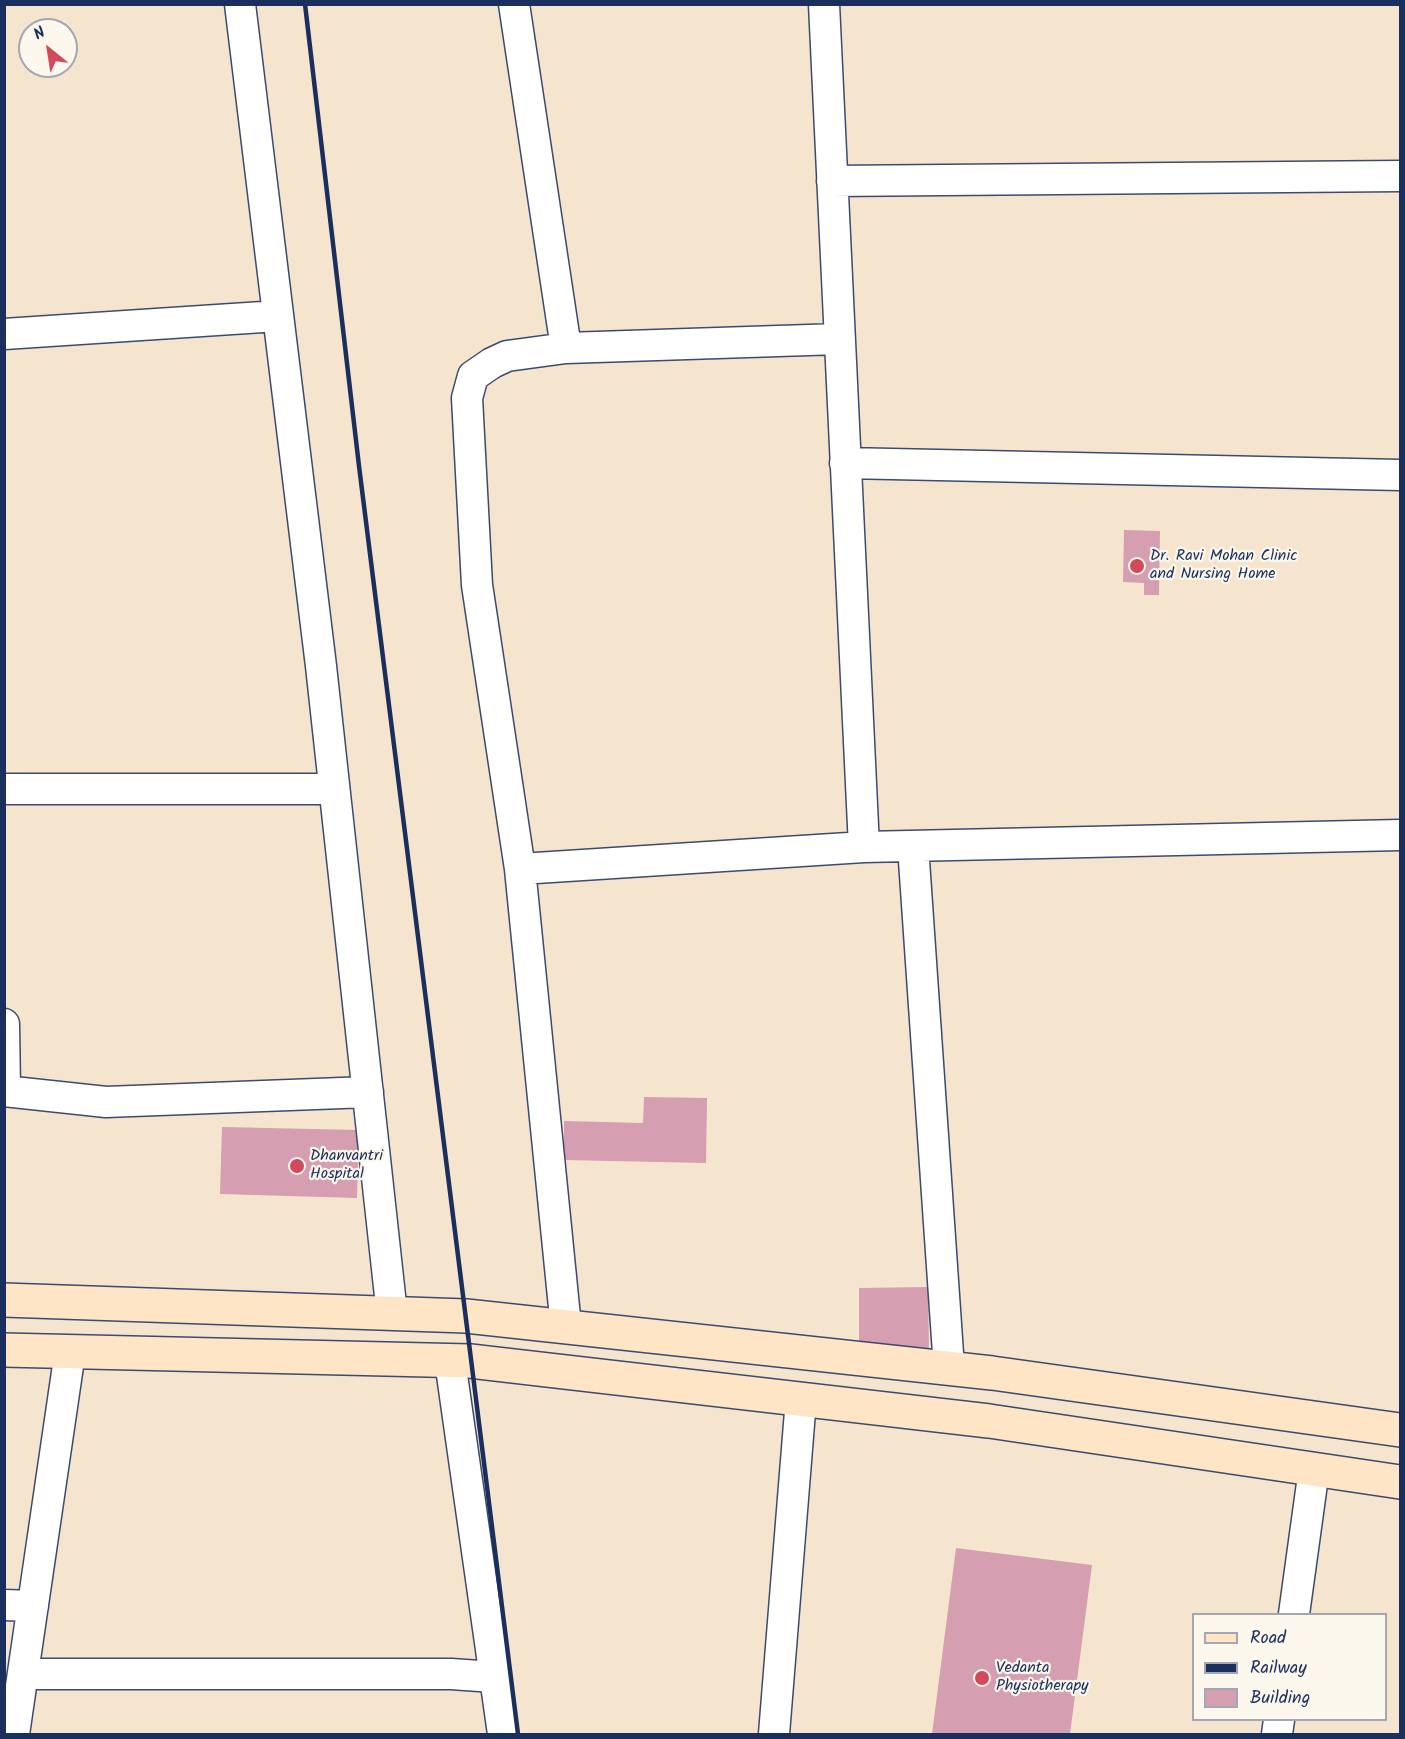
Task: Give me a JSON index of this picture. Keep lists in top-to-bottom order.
{
  "places": ["Dr. Ravi Mohan Clinic and Nursing Home", "Dhanvantri Hospital", "Vedanta Physiotherapy"],
  "legend": ["Road", "Railway", "Building"],
  "north": "top left"
}
